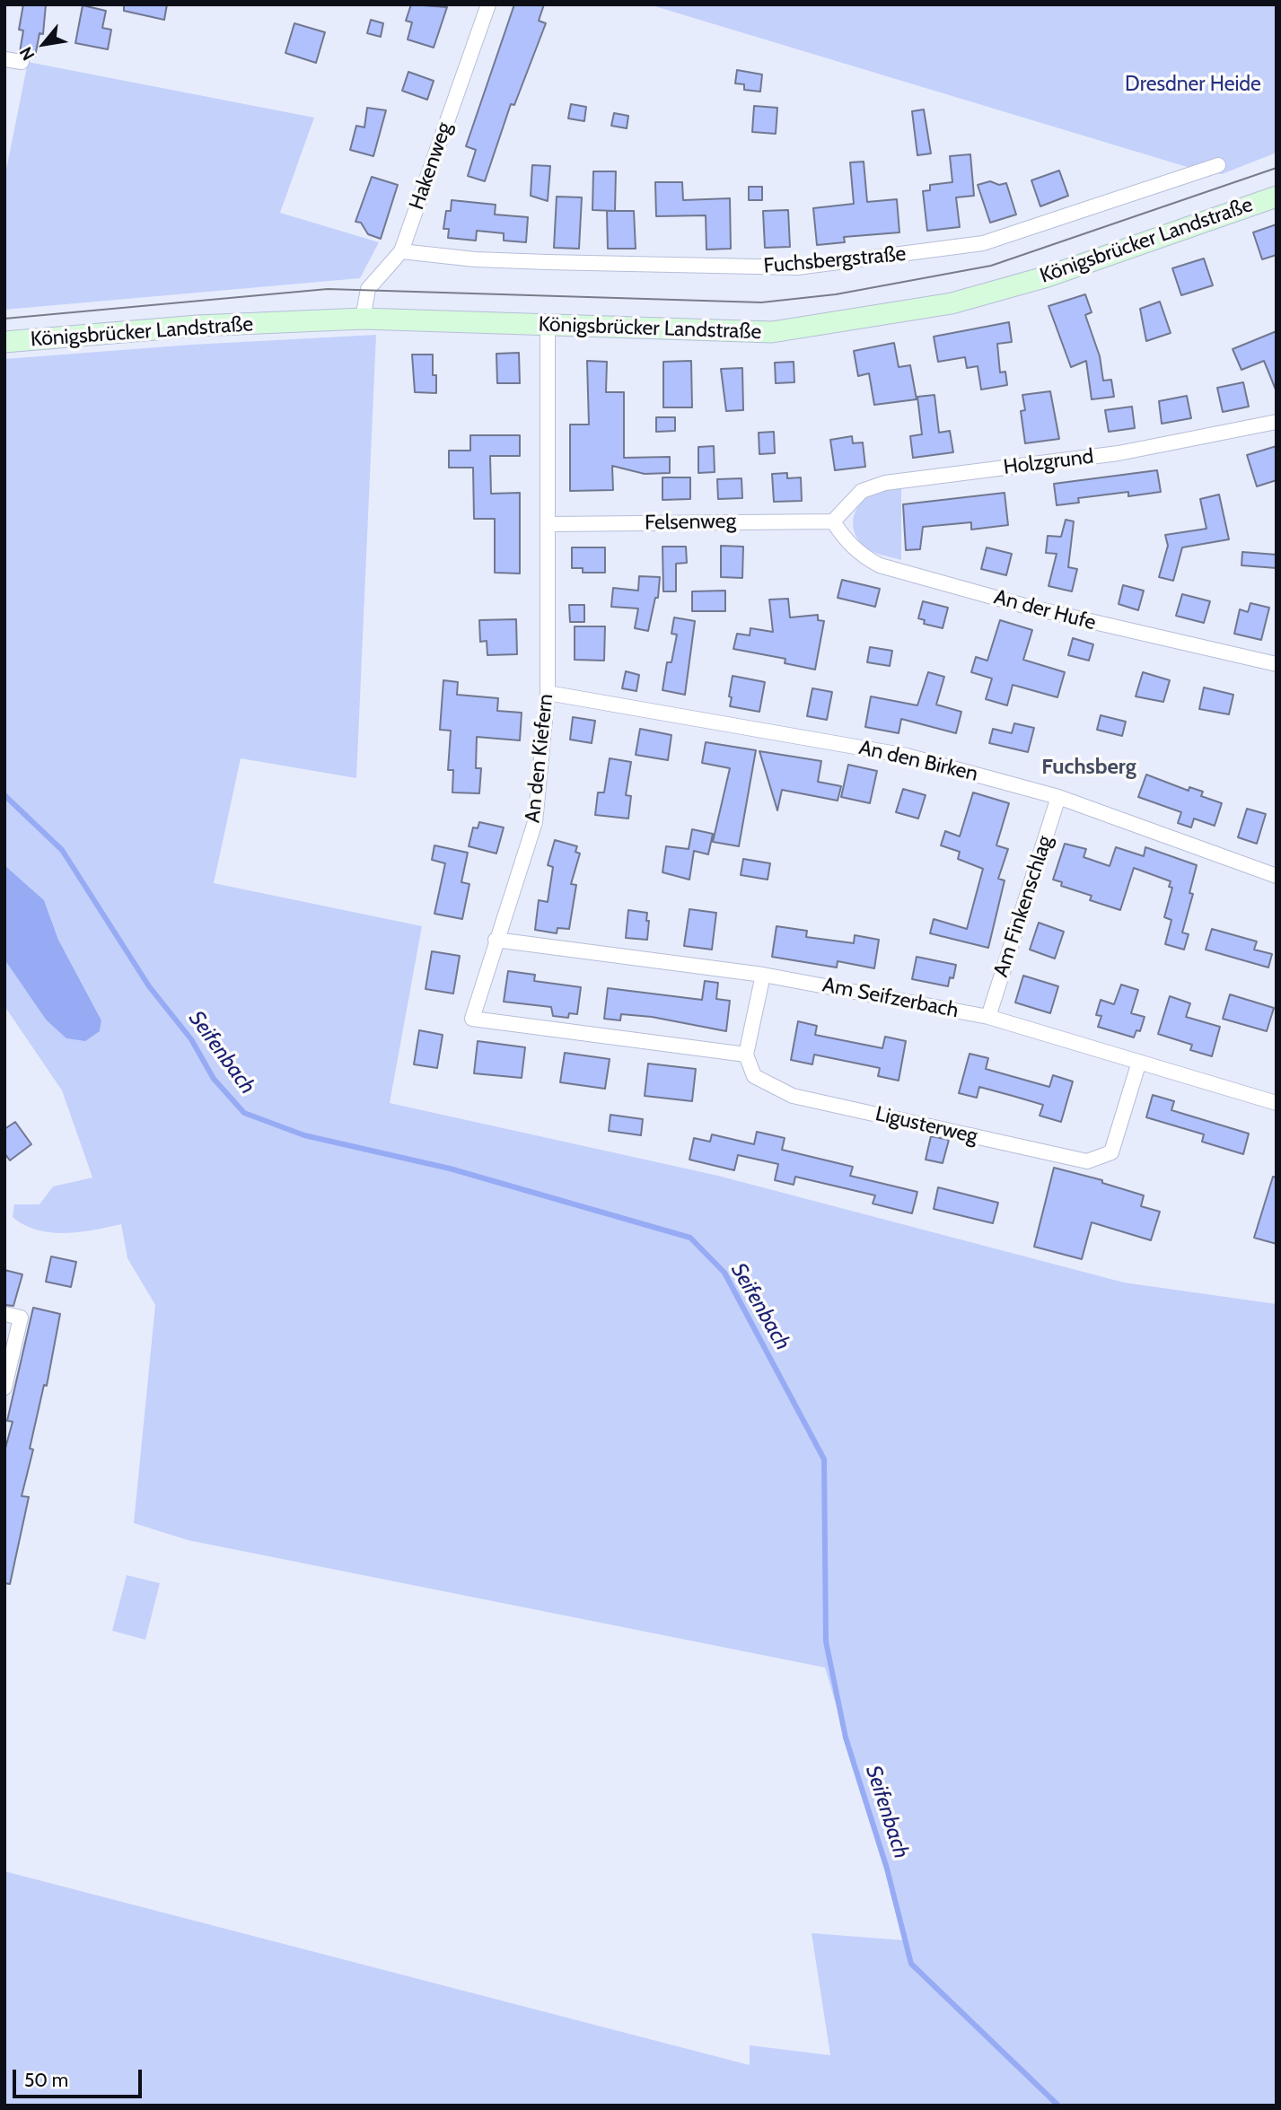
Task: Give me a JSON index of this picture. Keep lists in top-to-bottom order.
{
  "streets": {
    "main road": ["Königsbrücker Landstraße"],
    "street": [
      "Hakenweg",
      "Fuchsbergstraße",
      "Holzgrund",
      "Felsenweg",
      "An der Hufe",
      "An den Kiefern",
      "An den Birken",
      "Am Finkenschlag",
      "Am Seifzerbach",
      "Ligusterweg"
    ]
  },
  "crossings": [
    ["Hakenweg", "Königsbrücker Landstraße"],
    ["Hakenweg", "Fuchsbergstraße"],
    ["Königsbrücker Landstraße", "An den Kiefern"],
    ["Holzgrund", "Felsenweg"],
    ["Holzgrund", "An der Hufe"],
    ["Felsenweg", "An der Hufe"],
    ["Felsenweg", "An den Kiefern"],
    ["An den Kiefern", "An den Birken"],
    ["An den Kiefern", "Am Seifzerbach"],
    ["An den Kiefern", "Ligusterweg"],
    ["An den Birken", "Am Finkenschlag"],
    ["Am Finkenschlag", "Am Seifzerbach"],
    ["Am Seifzerbach", "Ligusterweg"]
  ],
  "districts": ["Fuchsberg"],
  "water": ["Seifenbach"],
  "parks": ["Dresdner Heide"],
  "scale_bar": "50 m",
  "north": "bottom left"
}
